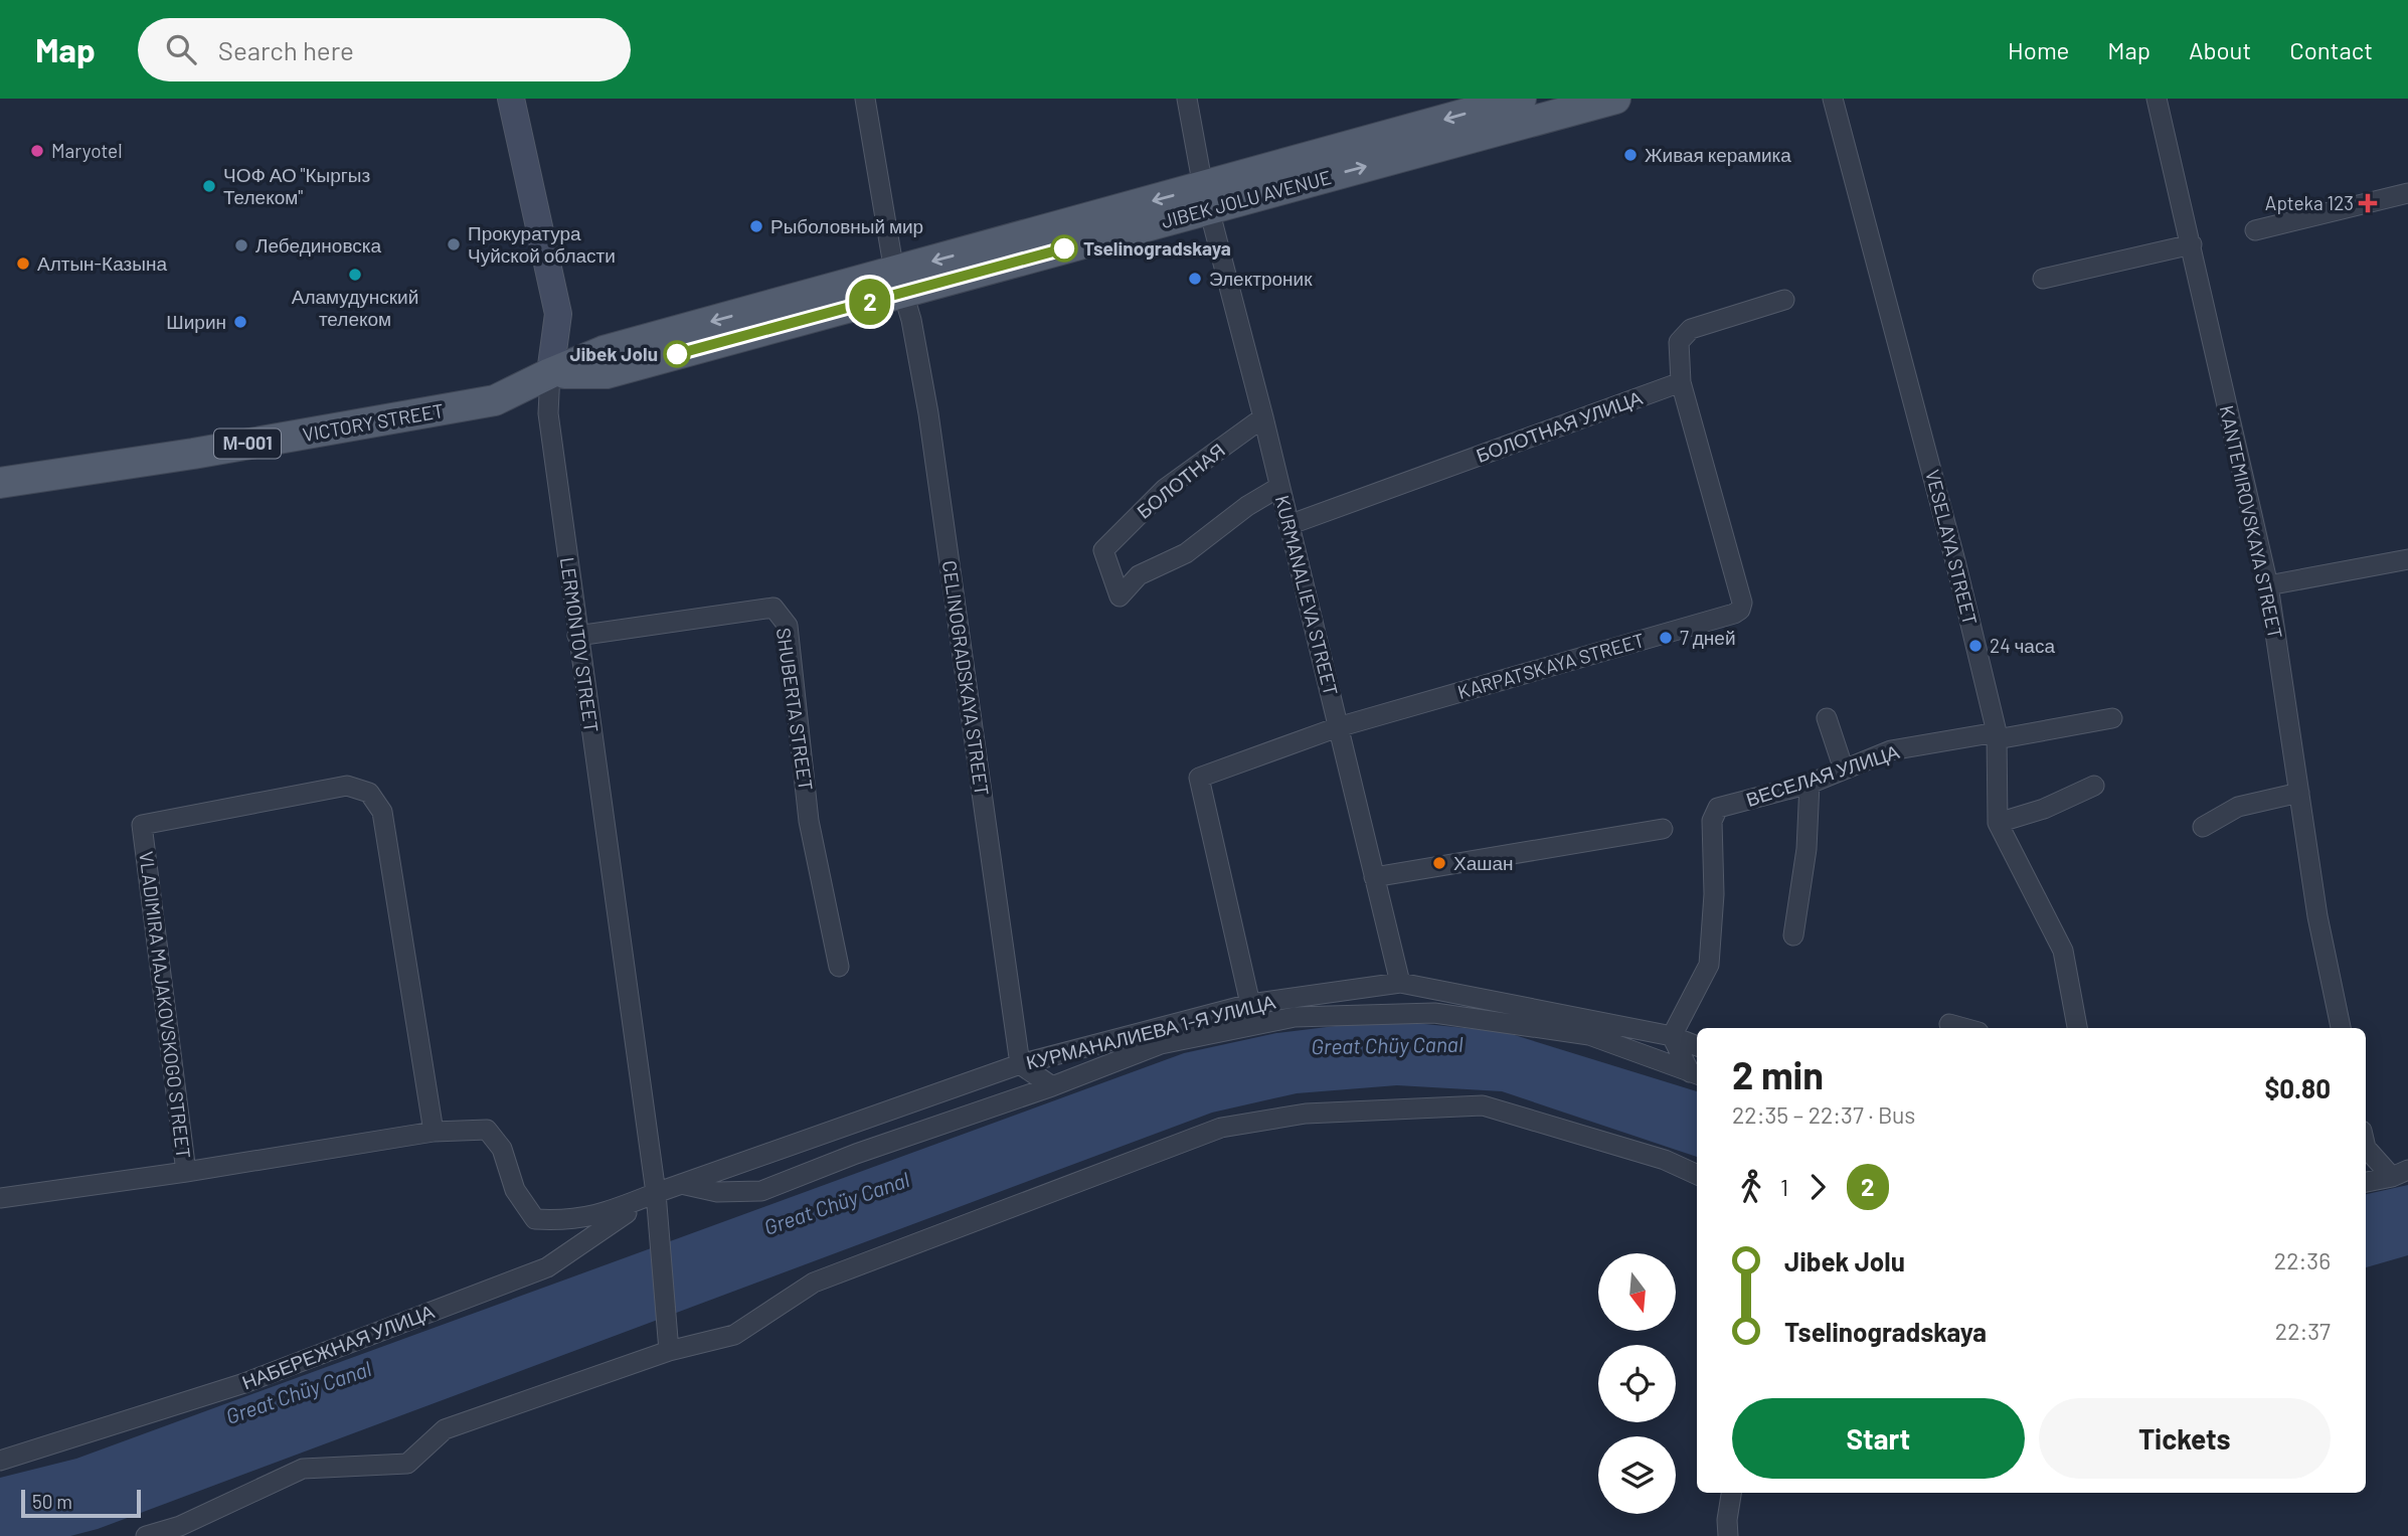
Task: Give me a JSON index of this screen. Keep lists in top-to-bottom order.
{
  "streets": {
    "main road": [
      "JIBEK JOLU AVENUE",
      "VICTORY STREET",
      "М-001",
      "LERMONTOV STREET"
    ],
    "street": [
      "БОЛОТНАЯ УЛИЦА",
      "БОЛОТНАЯ",
      "KANTEMIROVSKAYA STREET",
      "VESELAYA STREET",
      "KURMANALIEVA STREET",
      "KARPATSKAYA STREET",
      "CELINOGRADSKAYA STREET",
      "SHUBERTA STREET",
      "ВЕСЕЛАЯ УЛИЦА",
      "VLADIMIRA MAJAKOVSKOGO STREET",
      "КУРМАНАЛИЕВА 1-Я УЛИЦА",
      "НАБЕРЕЖНАЯ УЛИЦА"
    ]
  },
  "crossings": [
    ["JIBEK JOLU AVENUE", "VICTORY STREET"],
    ["JIBEK JOLU AVENUE", "KURMANALIEVA STREET"],
    ["JIBEK JOLU AVENUE", "LERMONTOV STREET"],
    ["JIBEK JOLU AVENUE", "CELINOGRADSKAYA STREET"],
    ["БОЛОТНАЯ УЛИЦА", "KURMANALIEVA STREET"],
    ["БОЛОТНАЯ УЛИЦА", "KARPATSKAYA STREET"],
    ["БОЛОТНАЯ", "KURMANALIEVA STREET"],
    ["VESELAYA STREET", "ВЕСЕЛАЯ УЛИЦА"],
    ["KURMANALIEVA STREET", "KARPATSKAYA STREET"],
    ["KURMANALIEVA STREET", "КУРМАНАЛИЕВА 1-Я УЛИЦА"],
    ["LERMONTOV STREET", "SHUBERTA STREET"],
    ["LERMONTOV STREET", "КУРМАНАЛИЕВА 1-Я УЛИЦА"],
    ["LERMONTOV STREET", "НАБЕРЕЖНАЯ УЛИЦА"],
    ["CELINOGRADSKAYA STREET", "КУРМАНАЛИЕВА 1-Я УЛИЦА"],
    ["ВЕСЕЛАЯ УЛИЦА", "КУРМАНАЛИЕВА 1-Я УЛИЦА"],
    ["КУРМАНАЛИЕВА 1-Я УЛИЦА", "НАБЕРЕЖНАЯ УЛИЦА"]
  ],
  "water": ["Great Chüy Canal"],
  "places": {
    "other": [
      "Maryotel",
      "Живая керамика",
      "ЧОФ АО \"Кыргыз Телеком\"",
      "Рыболовный мир",
      "Прокуратура Чуйской области",
      "Лебединовска",
      "Tselinogradskaya",
      "Алтын-Казына",
      "Аламудунский телеком",
      "Электроник",
      "Ширин",
      "Jibek Jolu",
      "7 дней",
      "24 часа",
      "Хашан"
    ],
    "health": ["Apteka 123"]
  },
  "lines": ["bus line 2"],
  "scale_bar": "50 m",
  "north": "bottom",
  "page": {
    "header": "Map",
    "search": "Search here",
    "nav": [
      "Home",
      "Map",
      "About",
      "Contact"
    ],
    "on_map": "2",
    "heading": ["2 min", "22:35 – 22:37 · Bus", "$0.80"],
    "legs": ["1", "2"],
    "list": [
      {
        "name": "Jibek Jolu",
        "value": "22:36"
      },
      {
        "name": "Tselinogradskaya",
        "value": "22:37"
      }
    ],
    "buttons": ["Start", "Tickets"],
    "scale": "50 m"
  }
}
